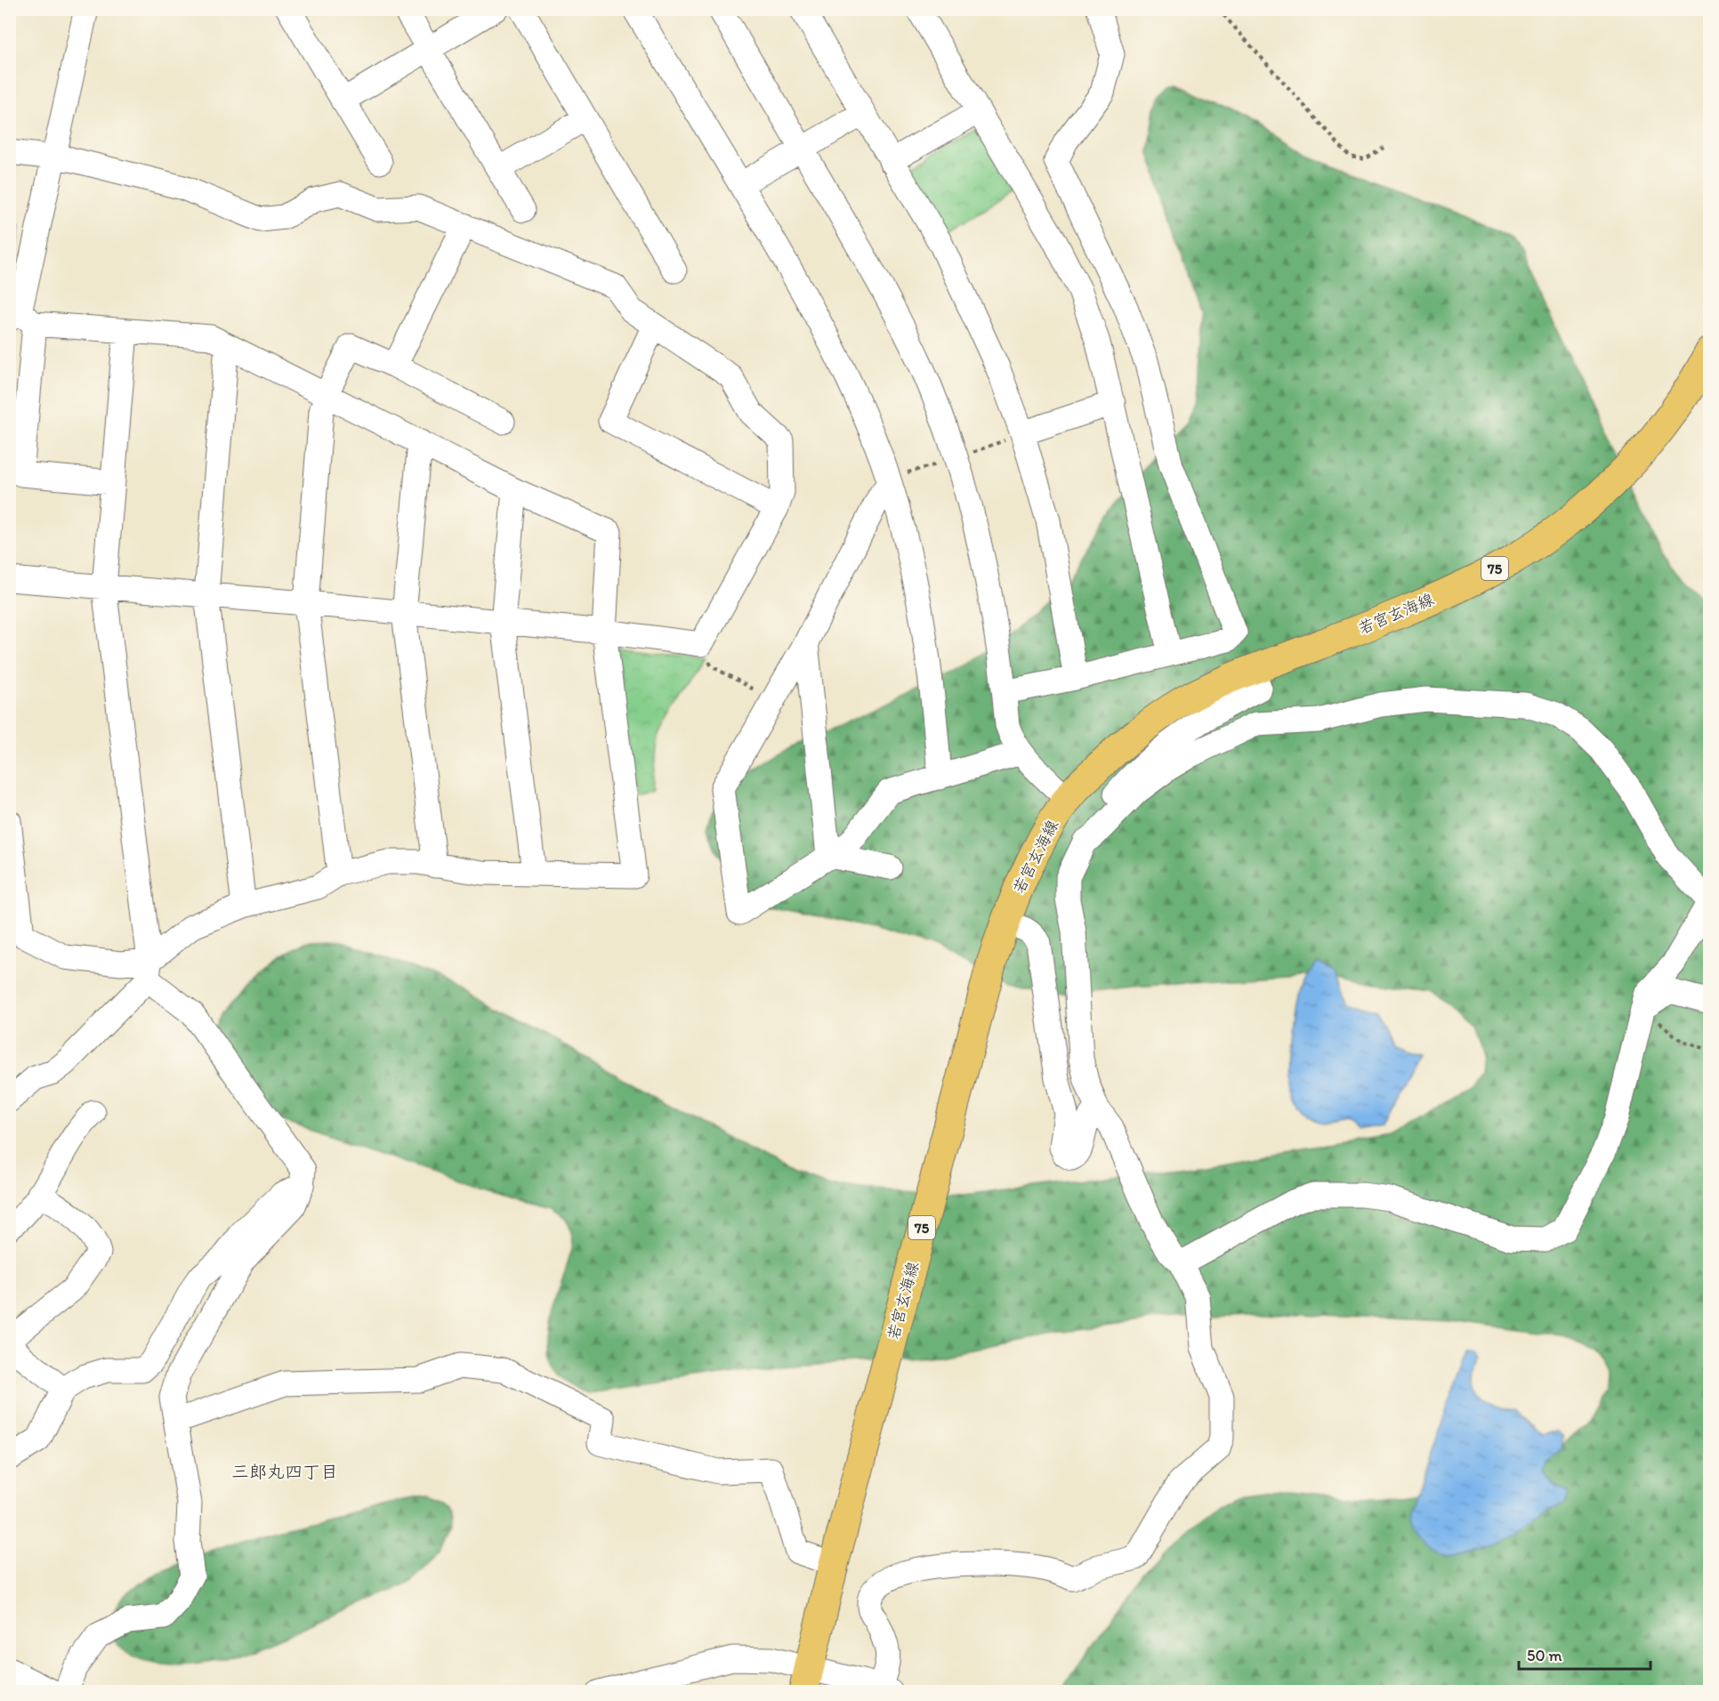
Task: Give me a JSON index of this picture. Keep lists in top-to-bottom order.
{
  "streets": {
    "main road": ["75", "若宮玄海線"]
  },
  "districts": ["三郎丸四丁目"],
  "scale_bar": "50 m"
}
